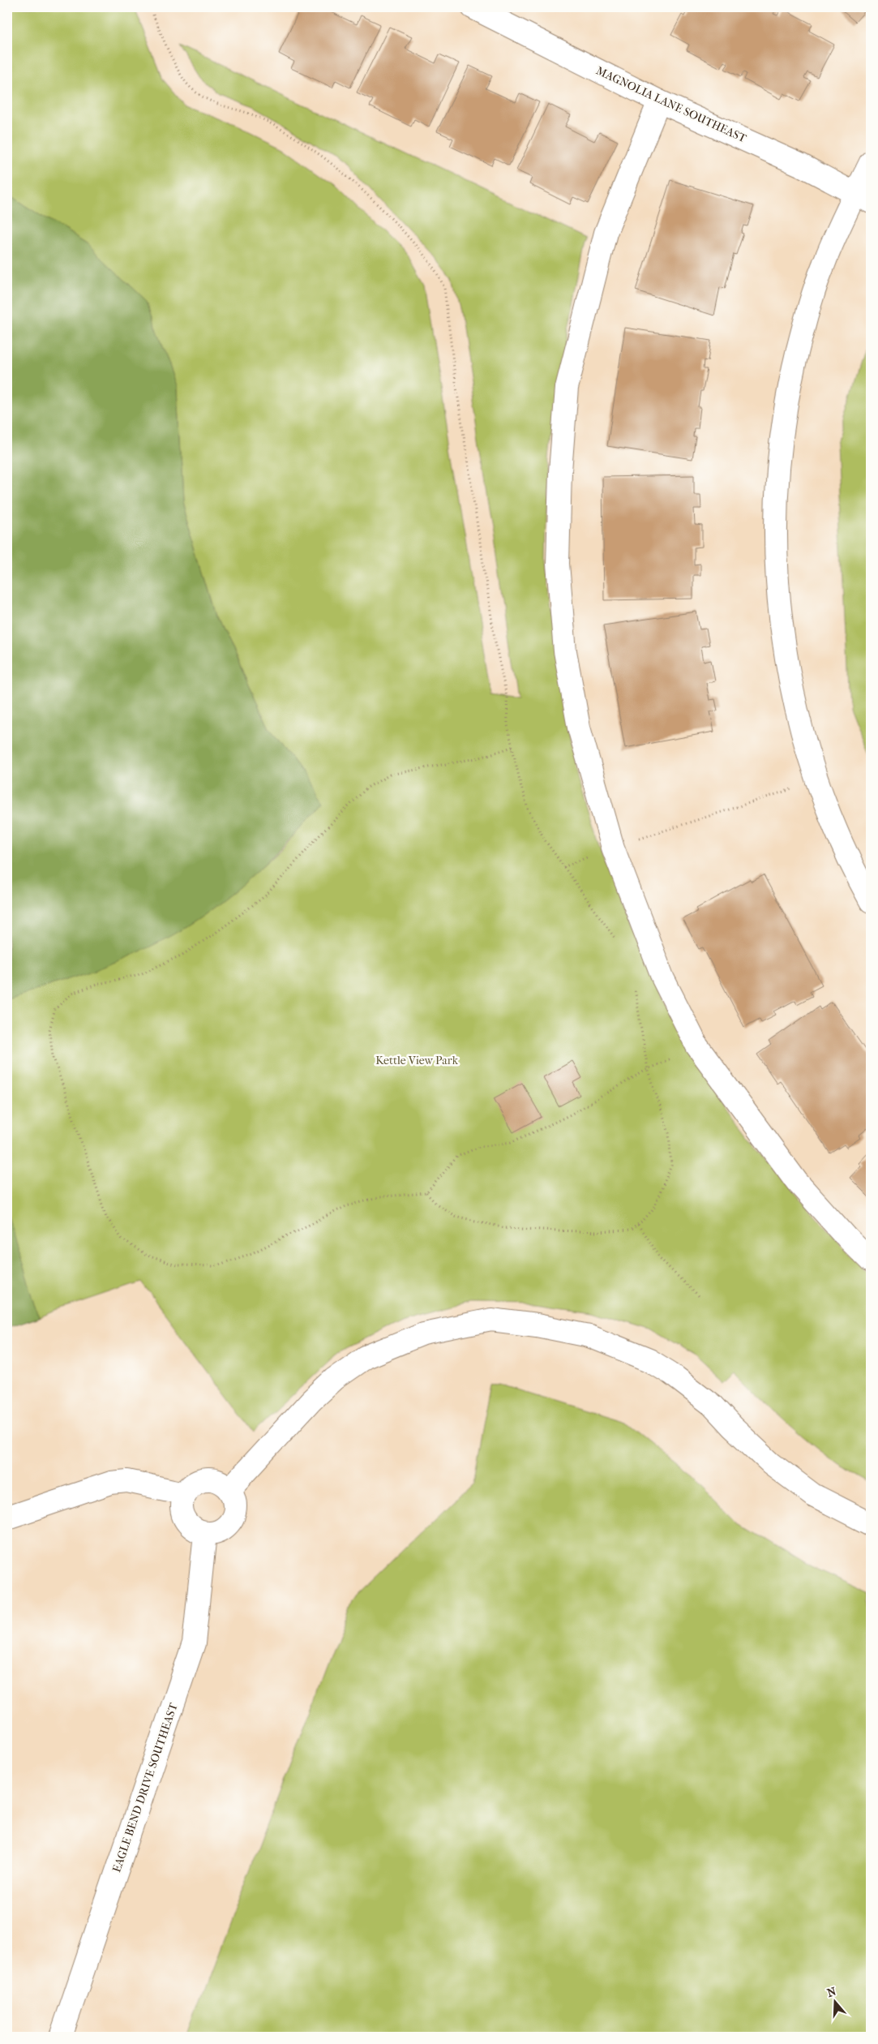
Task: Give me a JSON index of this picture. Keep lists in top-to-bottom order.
{
  "streets": {
    "street": ["MAGNOLIA LANE SOUTHEAST", "EAGLE BEND DRIVE SOUTHEAST"]
  },
  "parks": ["Kettle View Park"],
  "north": "top"
}
